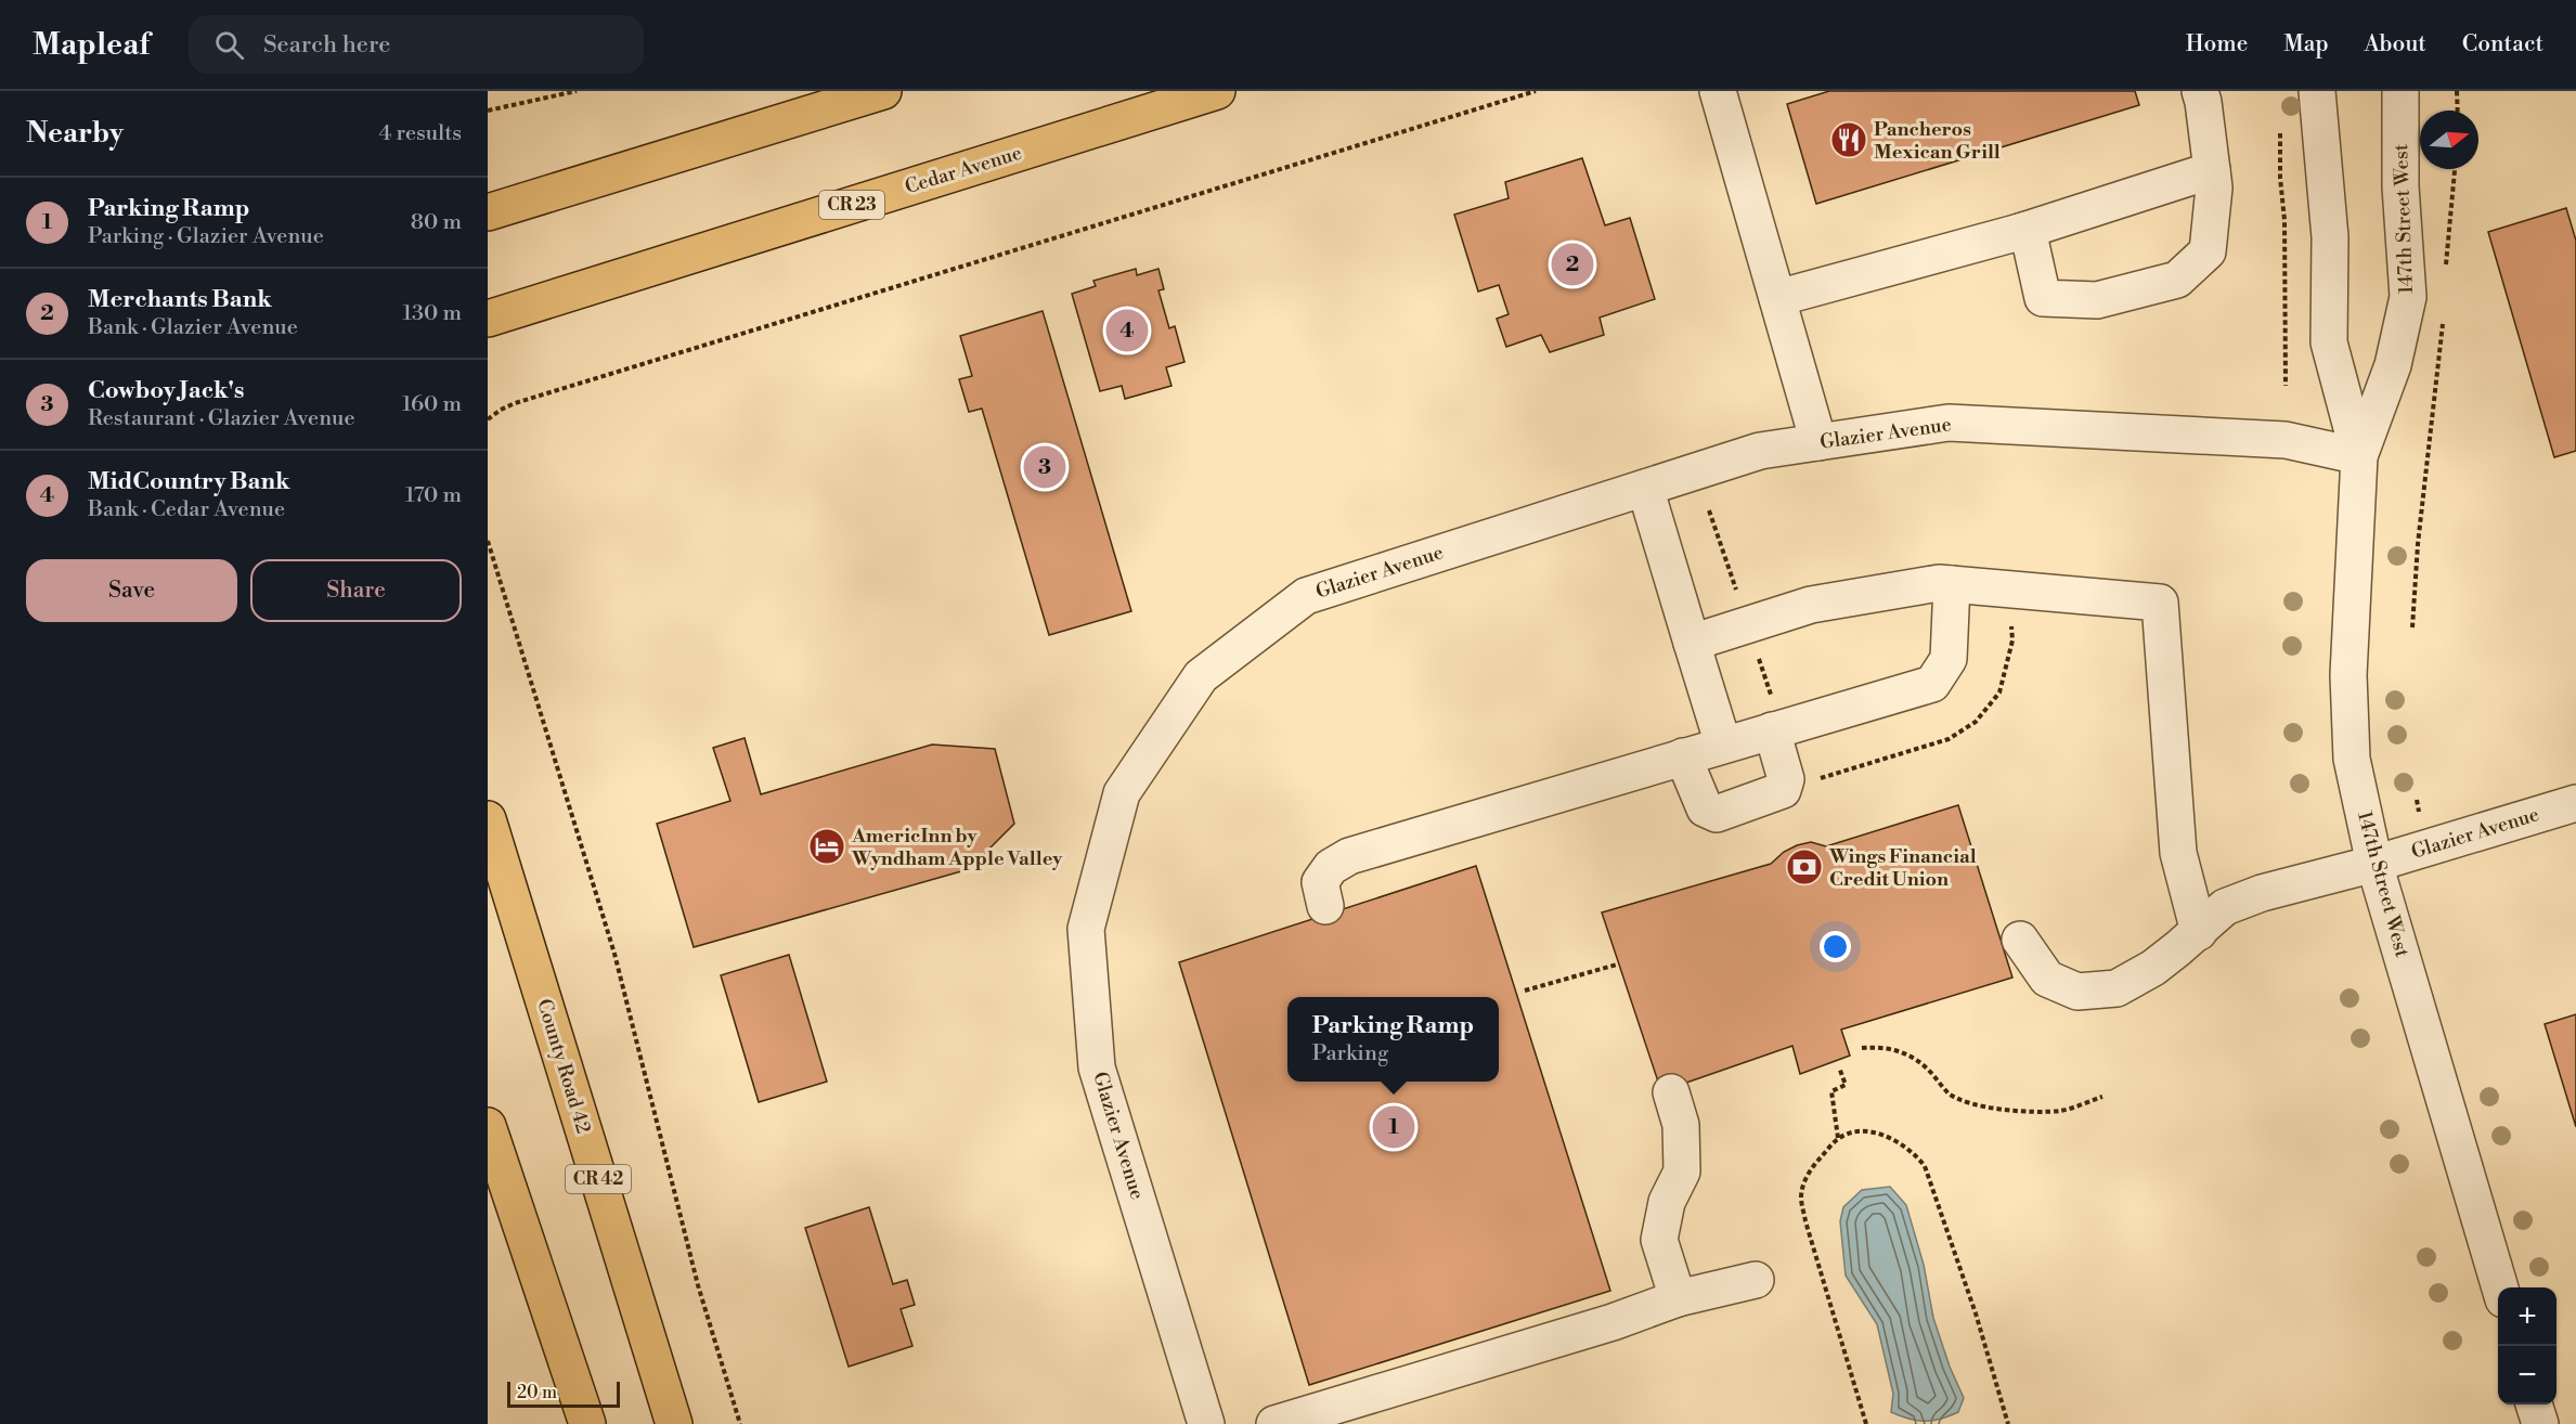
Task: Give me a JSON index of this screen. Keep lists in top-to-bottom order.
{
  "streets": {
    "highway": [
      "Cedar Avenue",
      "CR 23",
      "County Road 42",
      "CR 42"
    ],
    "street": ["147th Street West", "Glazier Avenue"]
  },
  "crossings": [
    ["147th Street West", "Glazier Avenue"]
  ],
  "places": {
    "restaurant": ["Pancheros Mexican Grill"],
    "hotel": ["AmericInn by Wyndham Apple Valley"],
    "bank": ["Wings Financial Credit Union"]
  },
  "scale_bar": "20 m",
  "north": "right",
  "page": {
    "header": "Mapleaf",
    "search": "Search here",
    "nav": [
      "Home",
      "Map",
      "About",
      "Contact"
    ],
    "heading": ["Nearby", "4 results"],
    "list": [
      {
        "mark": "1",
        "name": "Parking Ramp",
        "note": "Parking · Glazier Avenue",
        "value": "80 m"
      },
      {
        "mark": "2",
        "name": "Merchants Bank",
        "note": "Bank · Glazier Avenue",
        "value": "130 m"
      },
      {
        "mark": "3",
        "name": "Cowboy Jack's",
        "note": "Restaurant · Glazier Avenue",
        "value": "160 m"
      },
      {
        "mark": "4",
        "name": "MidCountry Bank",
        "note": "Bank · Cedar Avenue",
        "value": "170 m"
      }
    ],
    "pins": [
      "2",
      "4",
      "3",
      "1"
    ],
    "buttons": ["Save", "Share"],
    "popup": ["Parking Ramp", "Parking"],
    "map_buttons": ["+", "−"],
    "scale": "20 m"
  }
}
